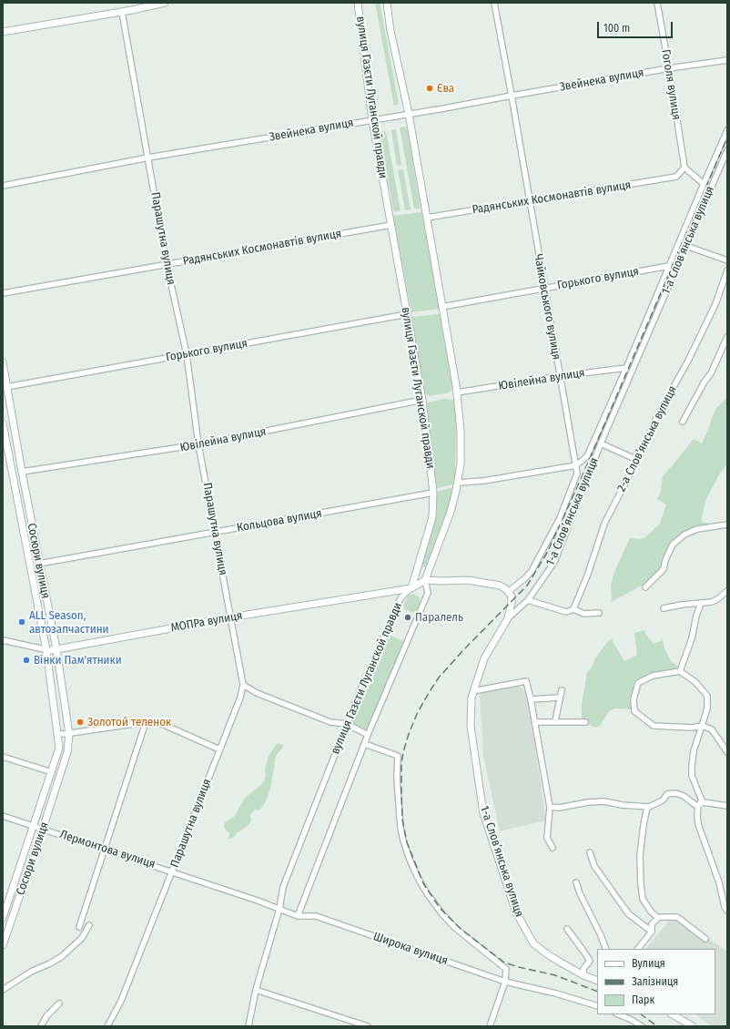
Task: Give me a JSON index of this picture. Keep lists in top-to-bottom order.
{
  "streets": {
    "street": [
      "Звейнека вулиця",
      "Гоголя вулиця",
      "вулиця Газєти Луганской правди",
      "Радянських Космонавтів вулиця",
      "Парашутна вулиця",
      "1-а Слов’янська вулиця",
      "Горького вулиця",
      "Чайковського вулиця",
      "Ювілейна вулиця",
      "2-а Слов’янська вулиця",
      "Кольцова вулиця",
      "Сосюри вулиця",
      "МОПРа вулиця",
      "Лермонтова вулиця",
      "Широка вулиця"
    ]
  },
  "crossings": [
    ["Звейнека вулиця", "Гоголя вулиця"],
    ["Звейнека вулиця", "вулиця Газєти Луганской правди"],
    ["Звейнека вулиця", "Парашутна вулиця"],
    ["Звейнека вулиця", "Чайковського вулиця"],
    ["Гоголя вулиця", "Радянських Космонавтів вулиця"],
    ["вулиця Газєти Луганской правди", "Радянських Космонавтів вулиця"],
    ["вулиця Газєти Луганской правди", "Горького вулиця"],
    ["вулиця Газєти Луганской правди", "Ювілейна вулиця"],
    ["вулиця Газєти Луганской правди", "Кольцова вулиця"],
    ["вулиця Газєти Луганской правди", "МОПРа вулиця"],
    ["вулиця Газєти Луганской правди", "Лермонтова вулиця"],
    ["Радянських Космонавтів вулиця", "Парашутна вулиця"],
    ["Радянських Космонавтів вулиця", "Чайковського вулиця"],
    ["Парашутна вулиця", "Горького вулиця"],
    ["Парашутна вулиця", "Ювілейна вулиця"],
    ["Парашутна вулиця", "Кольцова вулиця"],
    ["Парашутна вулиця", "МОПРа вулиця"],
    ["Парашутна вулиця", "Лермонтова вулиця"],
    ["Горького вулиця", "Чайковського вулиця"],
    ["Горького вулиця", "Сосюри вулиця"],
    ["Чайковського вулиця", "Ювілейна вулиця"],
    ["Ювілейна вулиця", "Сосюри вулиця"],
    ["Кольцова вулиця", "Сосюри вулиця"],
    ["Сосюри вулиця", "МОПРа вулиця"],
    ["Сосюри вулиця", "Лермонтова вулиця"],
    ["Лермонтова вулиця", "Широка вулиця"]
  ],
  "places": [
    "Єва",
    "Паралель",
    "ALL Season, автозапчастини",
    "Вінки Пам'ятники",
    "Золотой теленок"
  ],
  "legend": ["Вулиця", "Залізниця", "Парк"],
  "scale_bar": "100 m"
}
